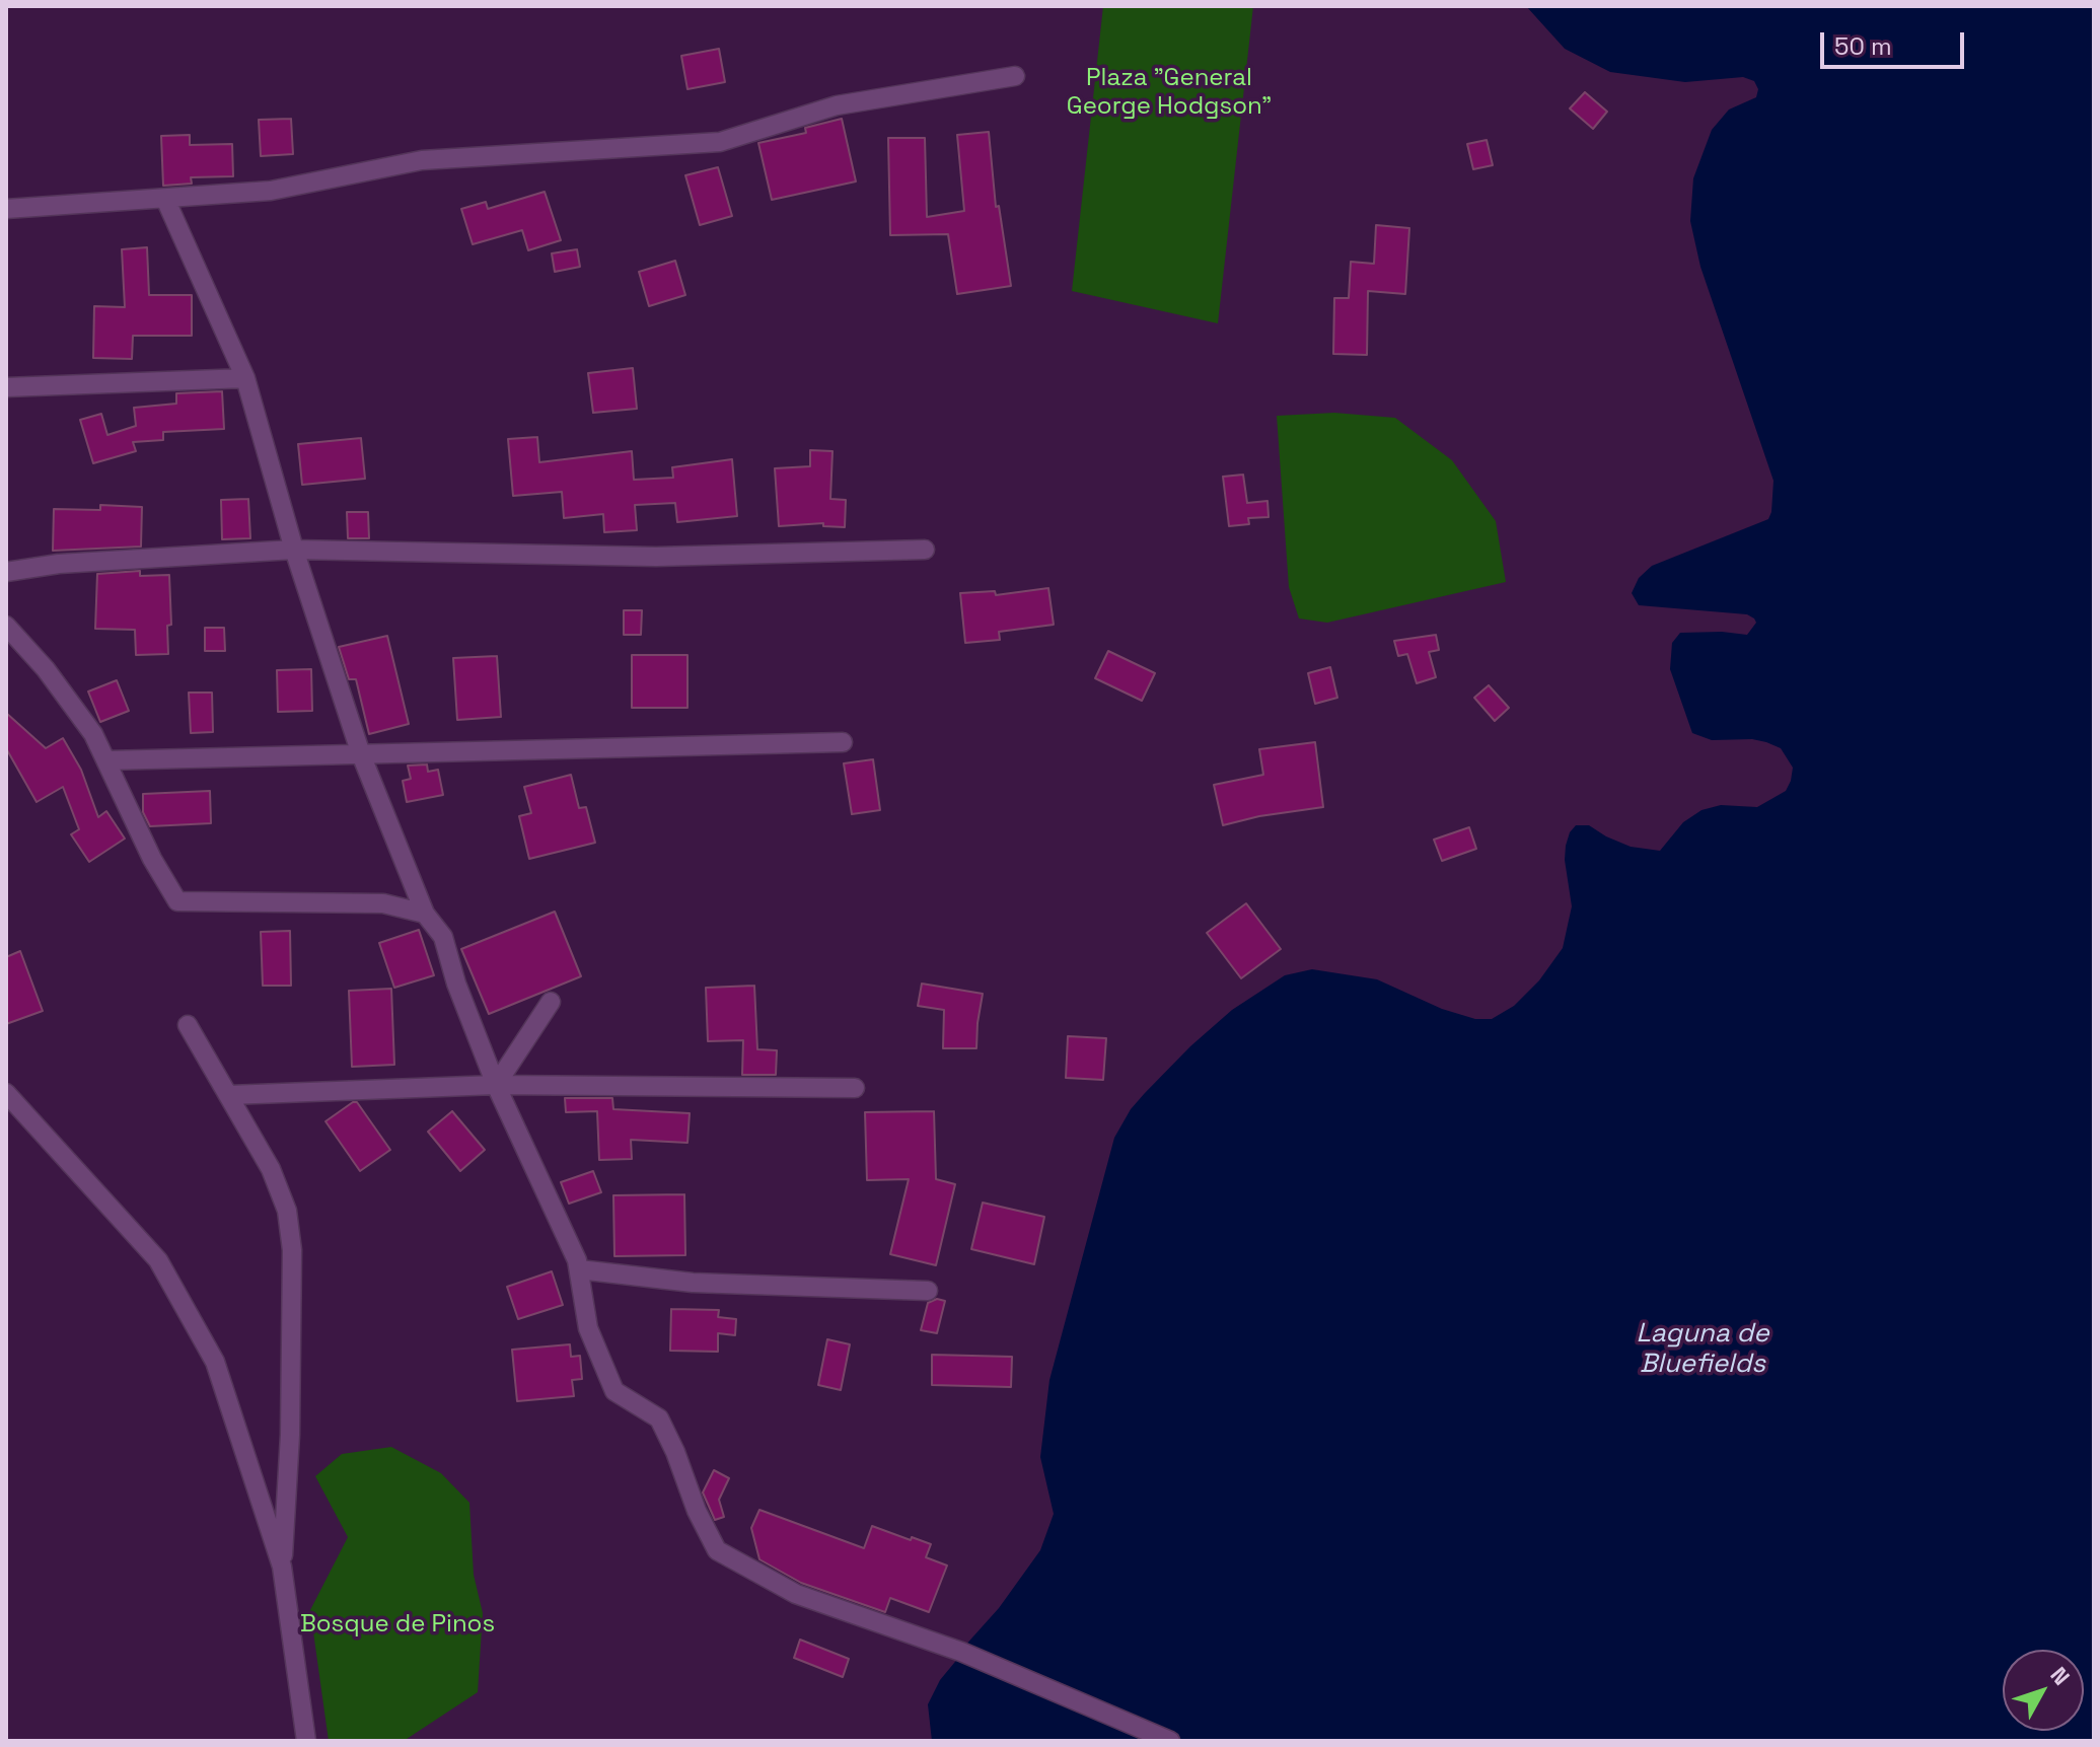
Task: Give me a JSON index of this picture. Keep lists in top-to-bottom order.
{
  "water": ["Laguna de Bluefields"],
  "parks": ["Plaza \"General George Hodgson\"", "Bosque de Pinos"],
  "scale_bar": "50 m",
  "north": "top right"
}
